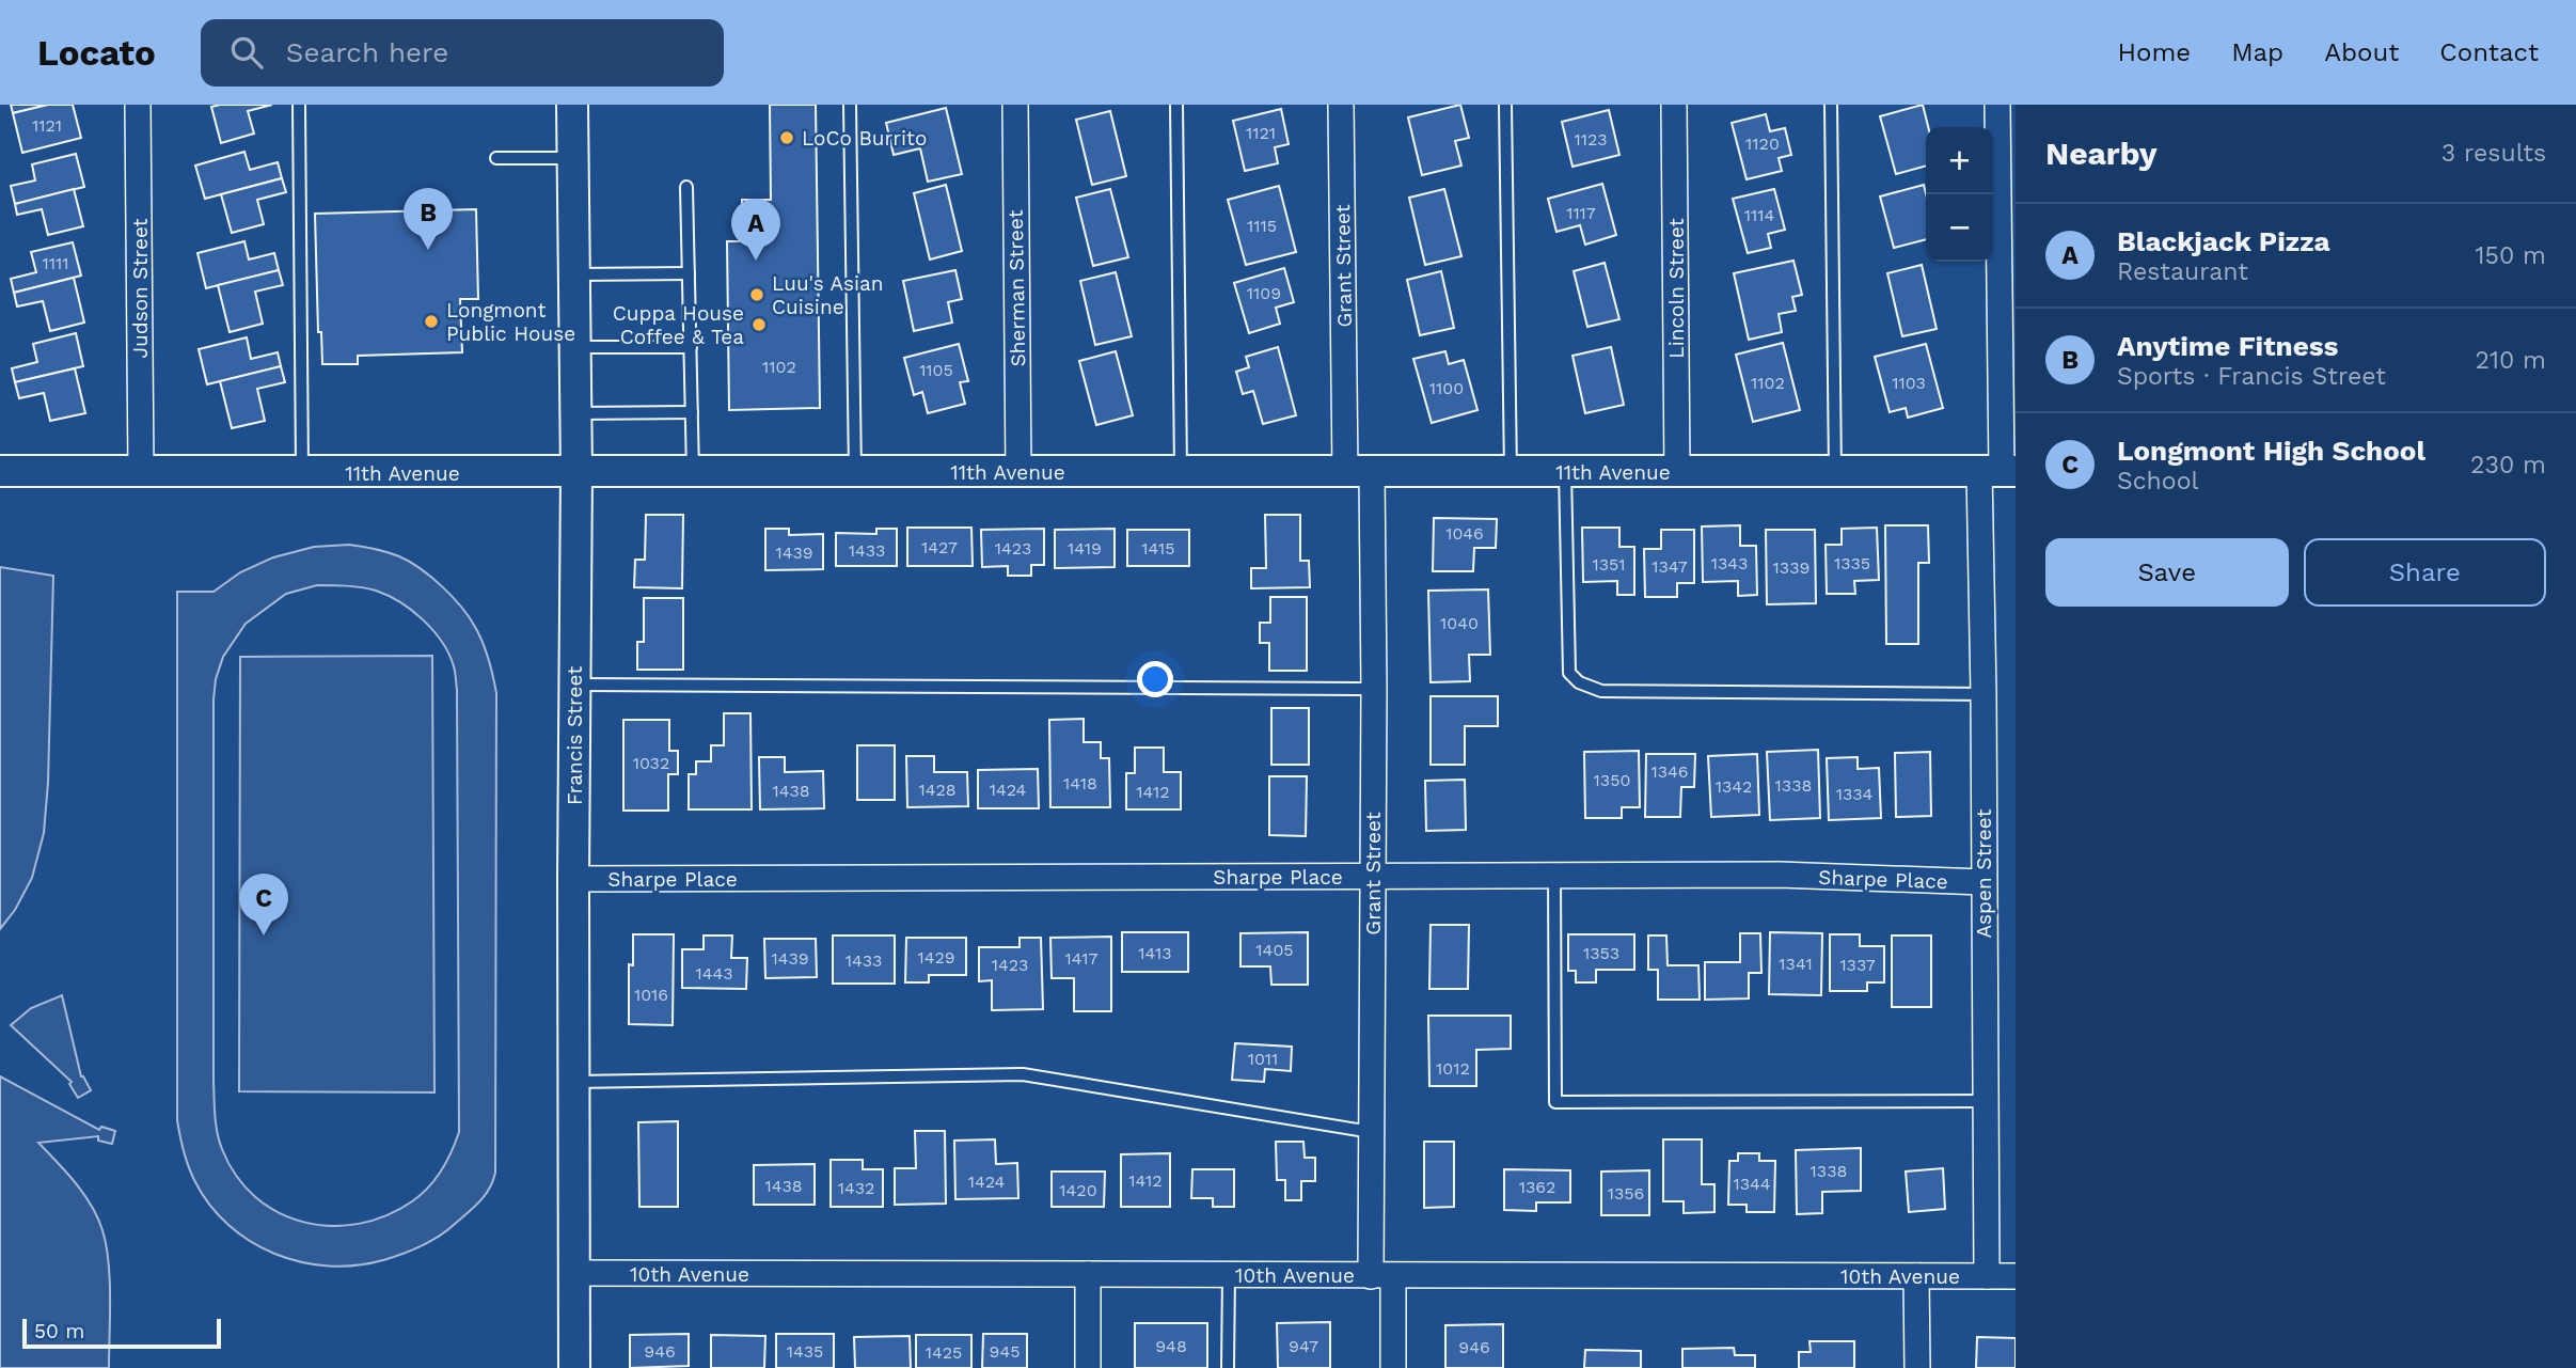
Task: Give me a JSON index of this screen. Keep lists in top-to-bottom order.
{
  "streets": {
    "street": [
      "Grant Street",
      "Judson Street",
      "Sherman Street",
      "Lincoln Street",
      "11th Avenue",
      "Francis Street",
      "Aspen Street",
      "Sharpe Place",
      "10th Avenue"
    ]
  },
  "crossings": [
    ["Grant Street", "11th Avenue"],
    ["Grant Street", "Sharpe Place"],
    ["Grant Street", "10th Avenue"],
    ["Judson Street", "11th Avenue"],
    ["Sherman Street", "11th Avenue"],
    ["Lincoln Street", "11th Avenue"],
    ["11th Avenue", "Francis Street"],
    ["11th Avenue", "Aspen Street"],
    ["Francis Street", "Sharpe Place"],
    ["Francis Street", "10th Avenue"],
    ["Aspen Street", "Sharpe Place"],
    ["Aspen Street", "10th Avenue"]
  ],
  "places": [
    "LoCo Burrito",
    "Luu's Asian Cuisine",
    "Longmont Public House",
    "Cuppa House Coffee & Tea"
  ],
  "house_numbers": [
    "1121",
    "1121",
    "1123",
    "1120",
    "1117",
    "1114",
    "1115",
    "1111",
    "1109",
    "1102",
    "1105",
    "1102",
    "1103",
    "1100",
    "1046",
    "1427",
    "1423",
    "1419",
    "1415",
    "1433",
    "1439",
    "1343",
    "1335",
    "1351",
    "1347",
    "1339",
    "1040",
    "1032",
    "1346",
    "1350",
    "1418",
    "1338",
    "1342",
    "1428",
    "1424",
    "1438",
    "1412",
    "1334",
    "1405",
    "1413",
    "1353",
    "1429",
    "1439",
    "1417",
    "1433",
    "1341",
    "1423",
    "1337",
    "1443",
    "1016",
    "1011",
    "1012",
    "1338",
    "1412",
    "1424",
    "1344",
    "1438",
    "1362",
    "1432",
    "1420",
    "1356",
    "948",
    "947",
    "946",
    "946",
    "1435",
    "945",
    "1425"
  ],
  "scale_bar": "50 m",
  "page": {
    "header": "Locato",
    "search": "Search here",
    "nav": [
      "Home",
      "Map",
      "About",
      "Contact"
    ],
    "heading": ["Nearby", "3 results"],
    "map_buttons": ["+", "−"],
    "pins": ["B", "A", "C"],
    "list": [
      {
        "mark": "A",
        "name": "Blackjack Pizza",
        "note": "Restaurant",
        "value": "150 m"
      },
      {
        "mark": "B",
        "name": "Anytime Fitness",
        "note": "Sports · Francis Street",
        "value": "210 m"
      },
      {
        "mark": "C",
        "name": "Longmont High School",
        "note": "School",
        "value": "230 m"
      }
    ],
    "buttons": ["Save", "Share"],
    "scale": "50 m"
  }
}
